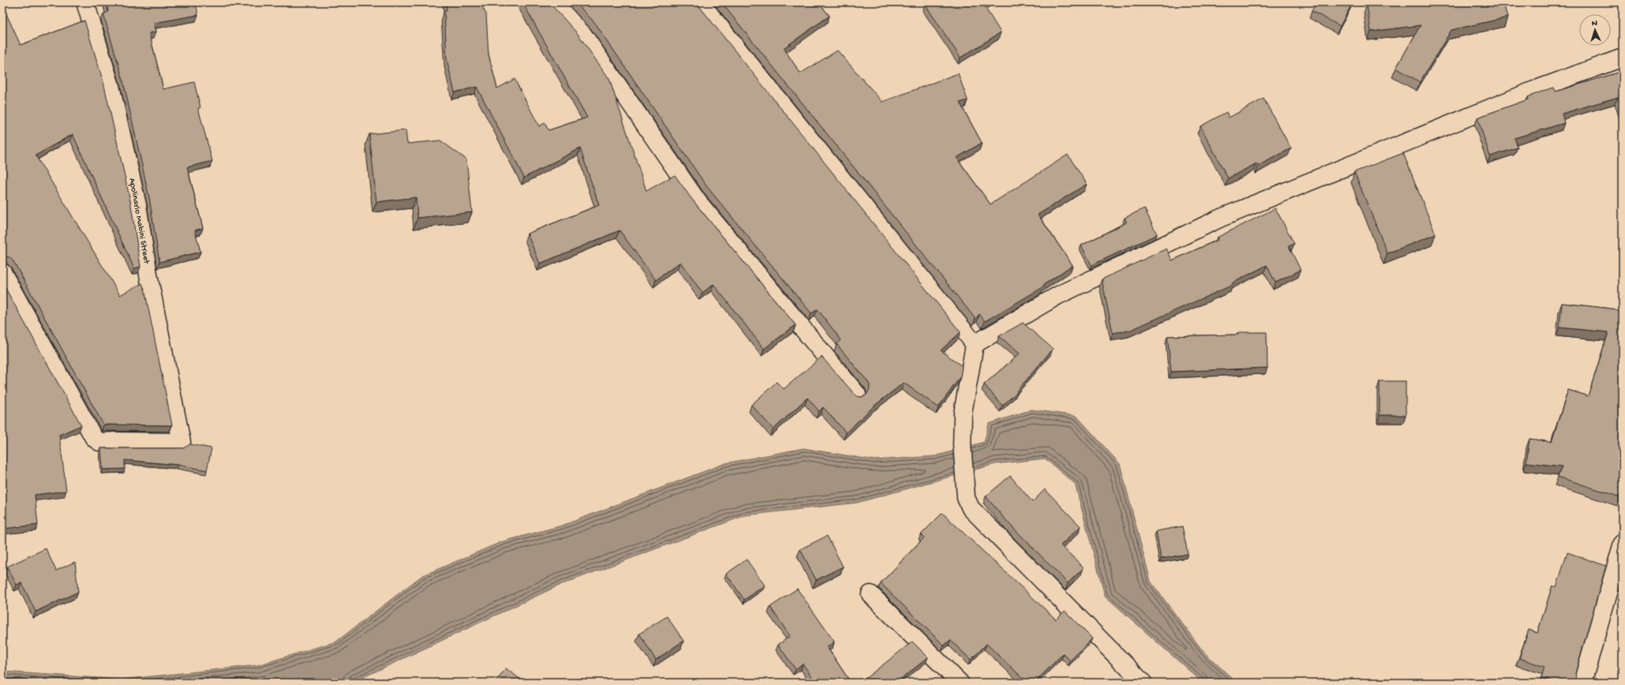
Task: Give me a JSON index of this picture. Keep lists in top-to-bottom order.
{
  "streets": {
    "street": ["Apolinario Mabini Street"]
  },
  "north": "top"
}
